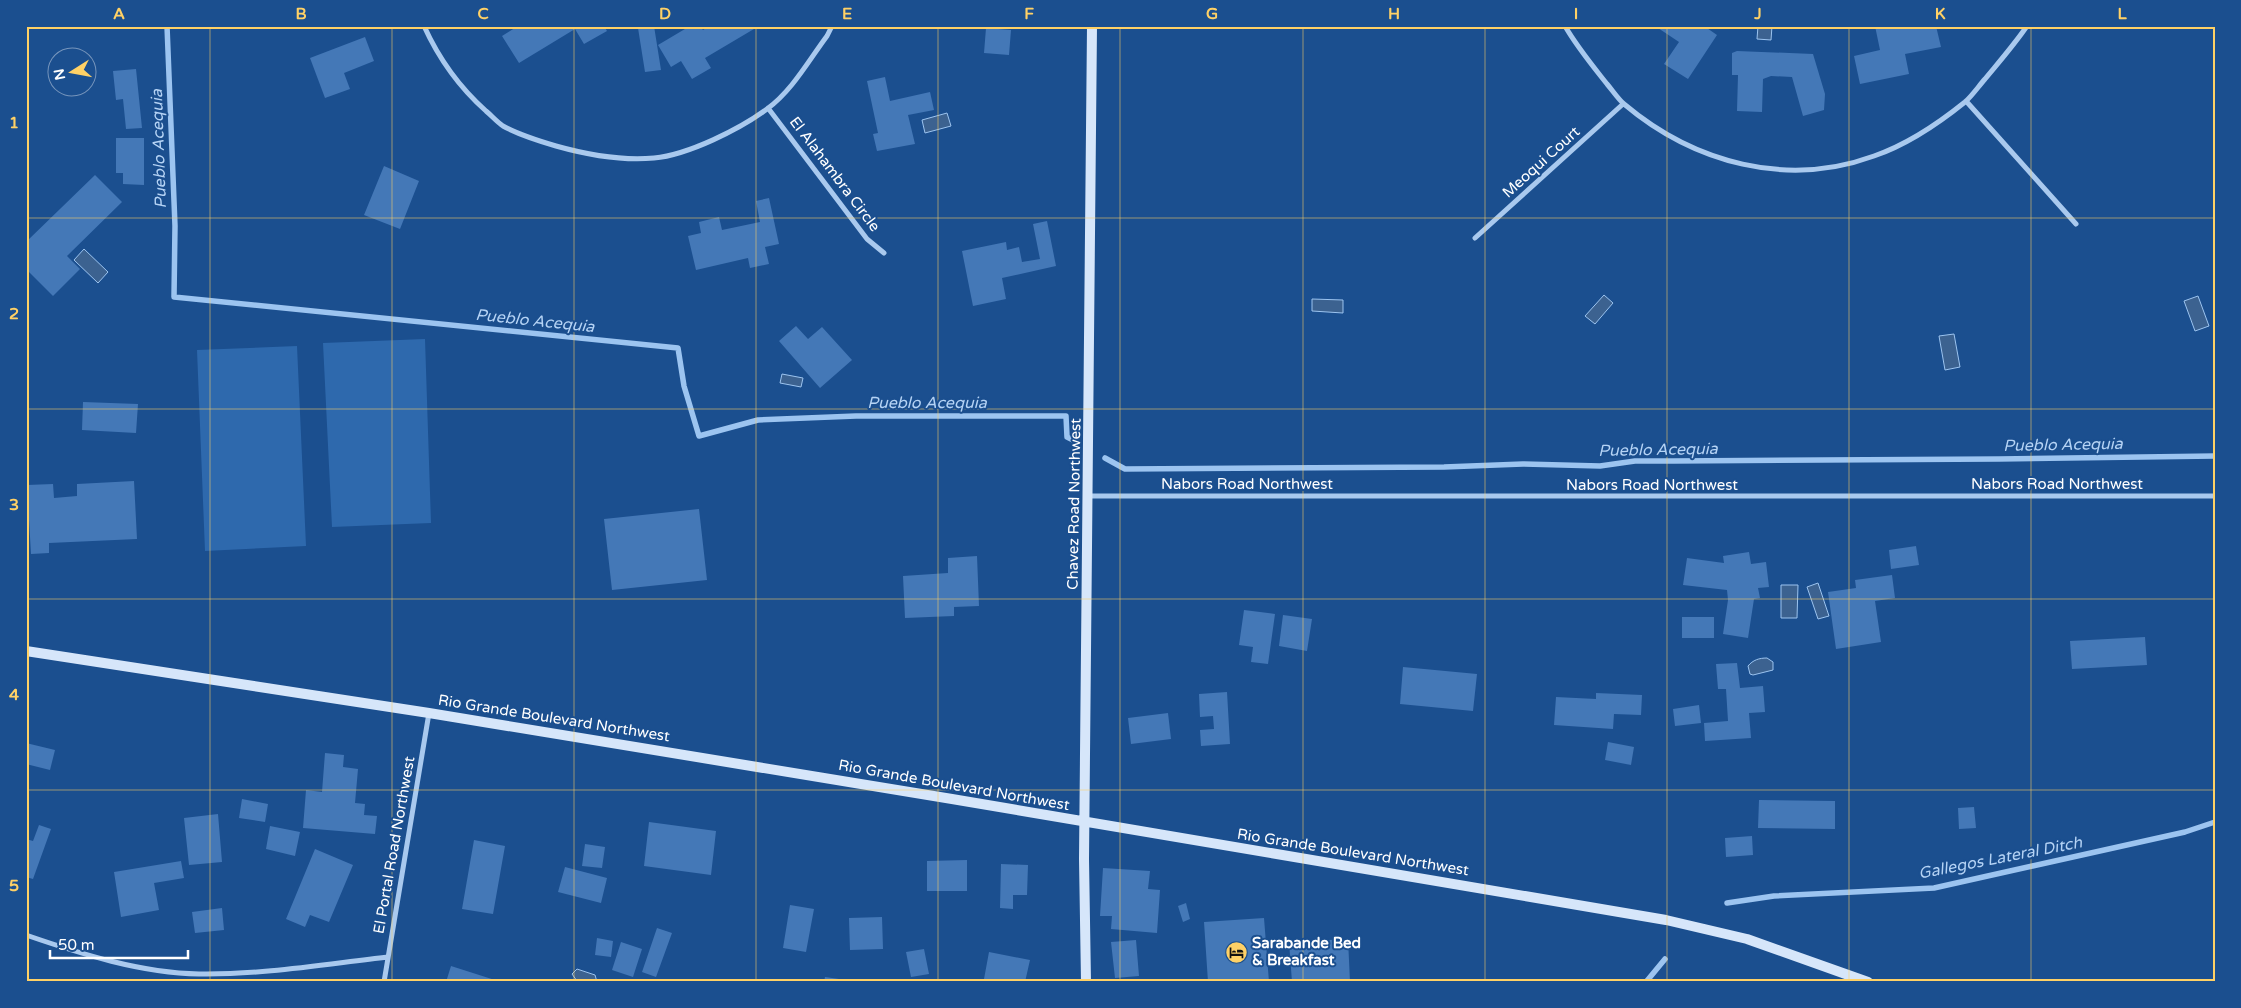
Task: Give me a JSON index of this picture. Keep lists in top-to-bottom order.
{
  "streets": {
    "street": [
      "Meoqui Court",
      "El Alahambra Circle",
      "Nabors Road Northwest",
      "Chavez Road Northwest",
      "Rio Grande Boulevard Northwest",
      "El Portal Road Northwest"
    ]
  },
  "crossings": [
    ["Nabors Road Northwest", "Chavez Road Northwest"],
    ["Chavez Road Northwest", "Rio Grande Boulevard Northwest"],
    ["Rio Grande Boulevard Northwest", "El Portal Road Northwest"]
  ],
  "water": ["Pueblo Acequia", "Gallegos Lateral Ditch"],
  "places": {
    "hotel": ["Sarabande Bed & Breakfast"]
  },
  "scale_bar": "50 m",
  "north": "left",
  "grid": {
    "columns": [
      "A",
      "B",
      "C",
      "D",
      "E",
      "F",
      "G",
      "H",
      "I",
      "J",
      "K",
      "L"
    ],
    "rows": [
      "1",
      "2",
      "3",
      "4",
      "5"
    ]
  }
}
